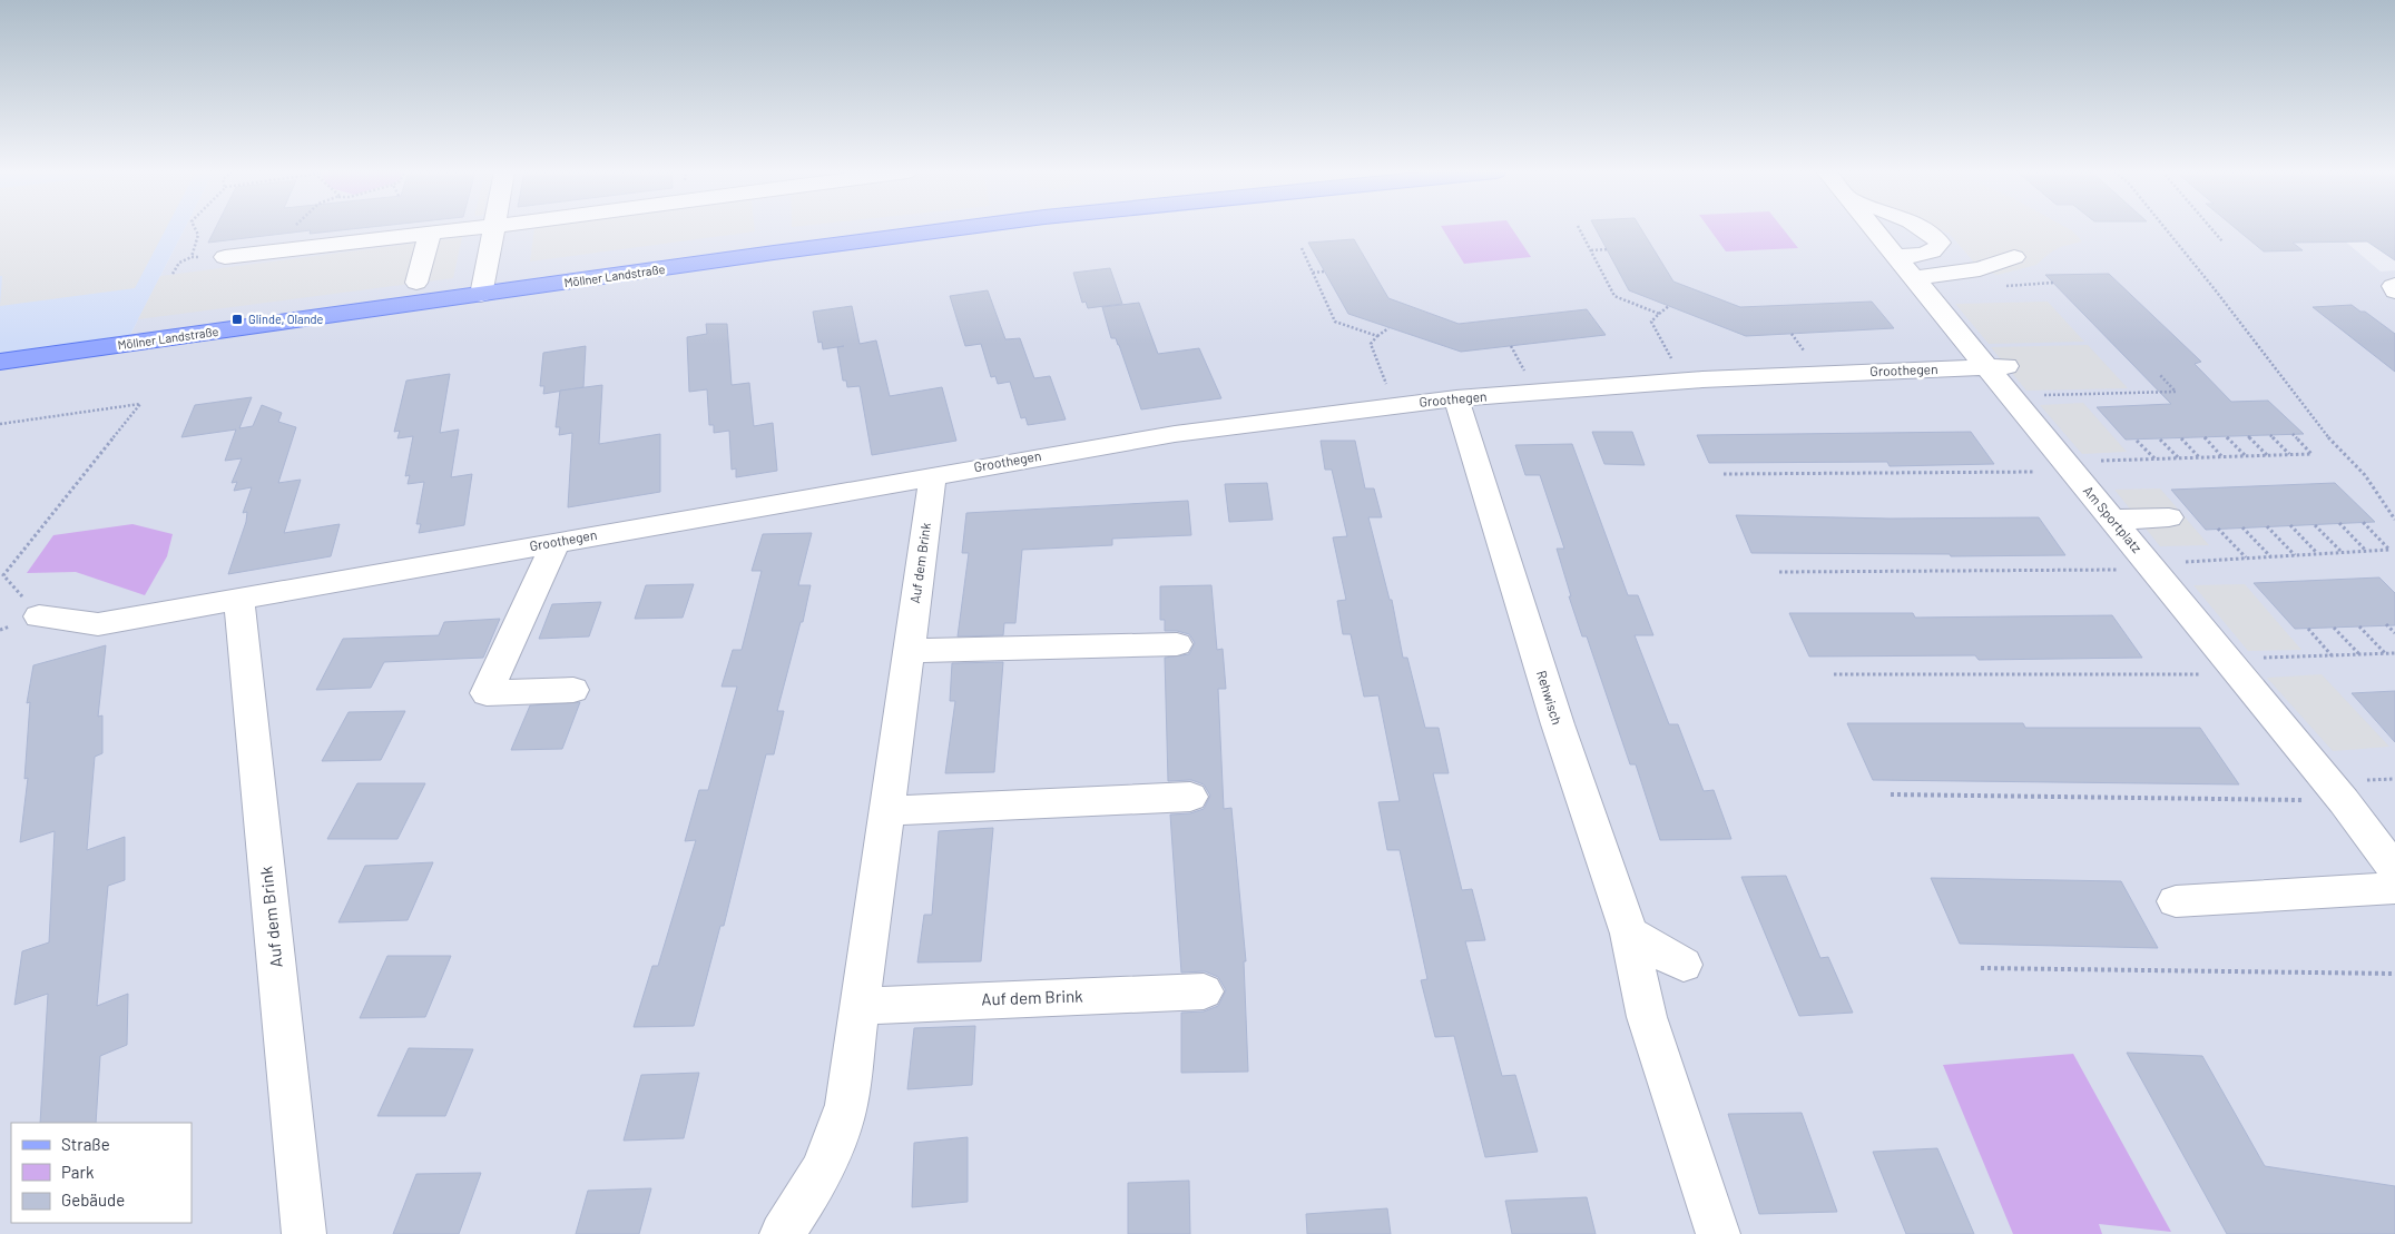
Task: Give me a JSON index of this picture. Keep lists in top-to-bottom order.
{
  "streets": {
    "main road": ["Möllner Landstraße"],
    "street": [
      "Groothegen",
      "Am Sportplatz",
      "Auf dem Brink",
      "Rehwisch"
    ]
  },
  "crossings": [
    ["Groothegen", "Am Sportplatz"],
    ["Groothegen", "Auf dem Brink"],
    ["Groothegen", "Rehwisch"]
  ],
  "places": {
    "transit": ["Glinde, Olande"]
  },
  "legend": ["Straße", "Park", "Gebäude"]
}
